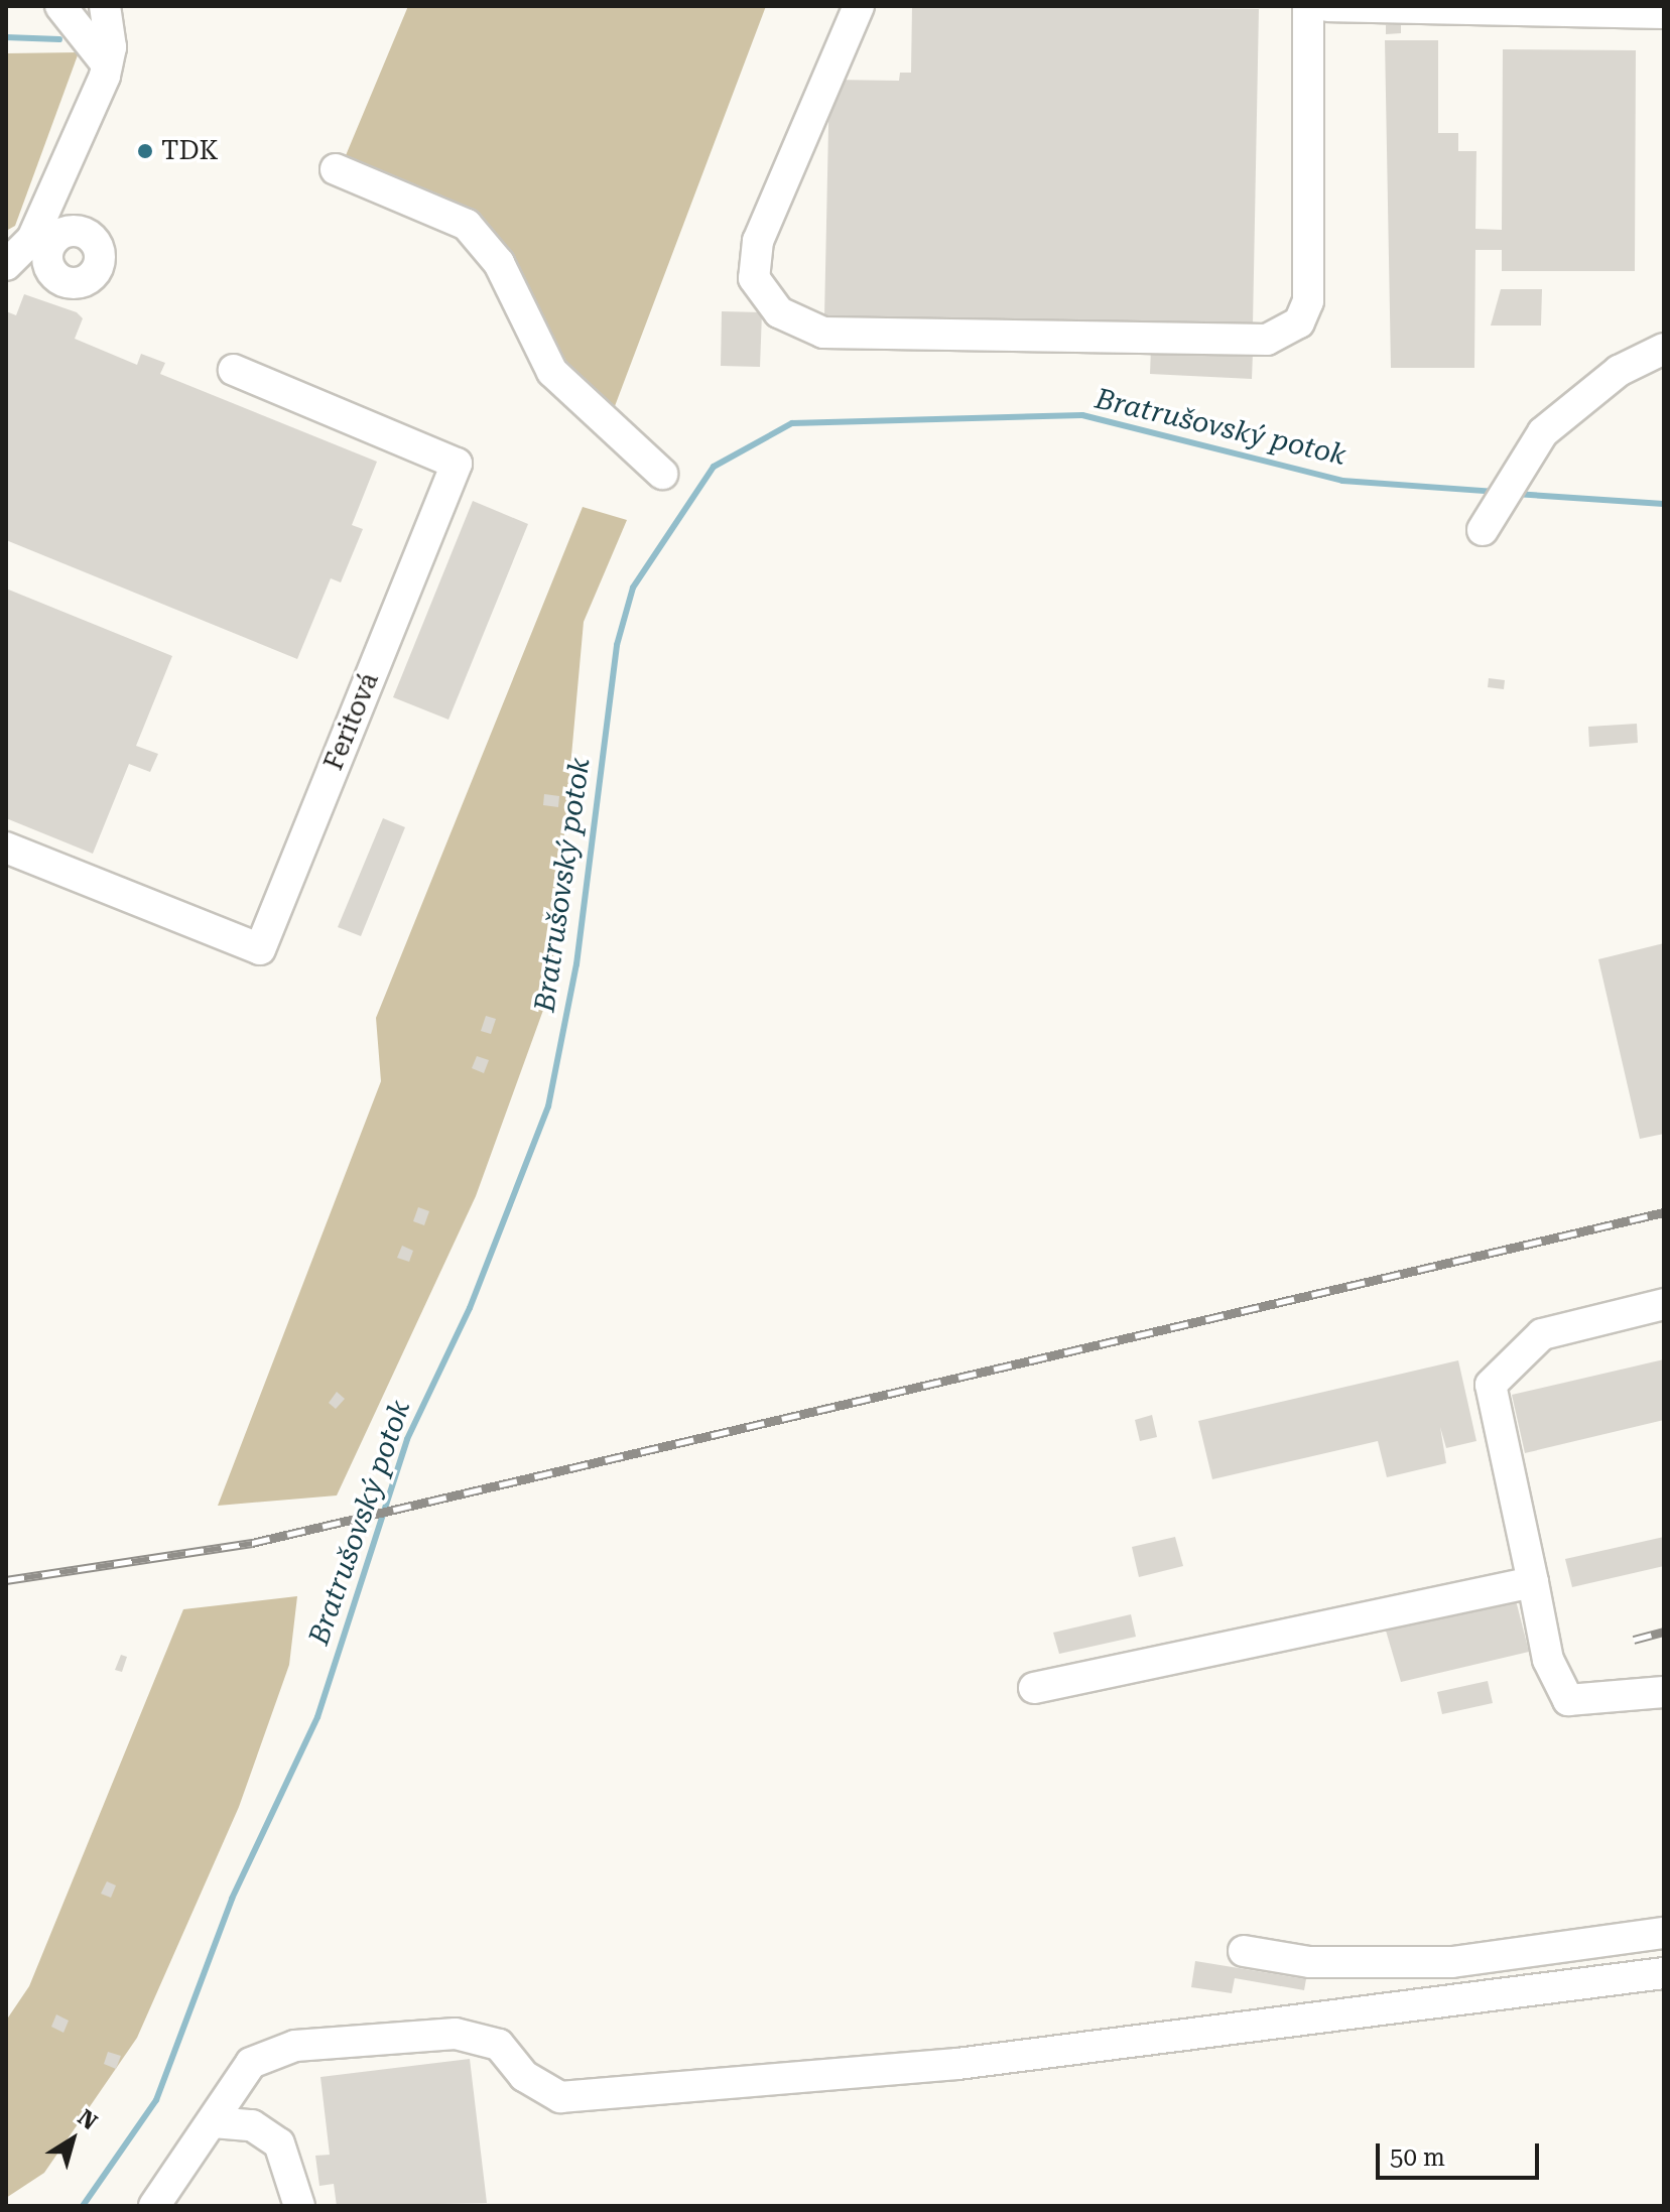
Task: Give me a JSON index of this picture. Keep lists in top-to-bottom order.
{
  "streets": {
    "street": ["Feritová"]
  },
  "water": ["Bratrušovský potok"],
  "places": ["TDK"],
  "scale_bar": "50 m",
  "north": "top right"
}
